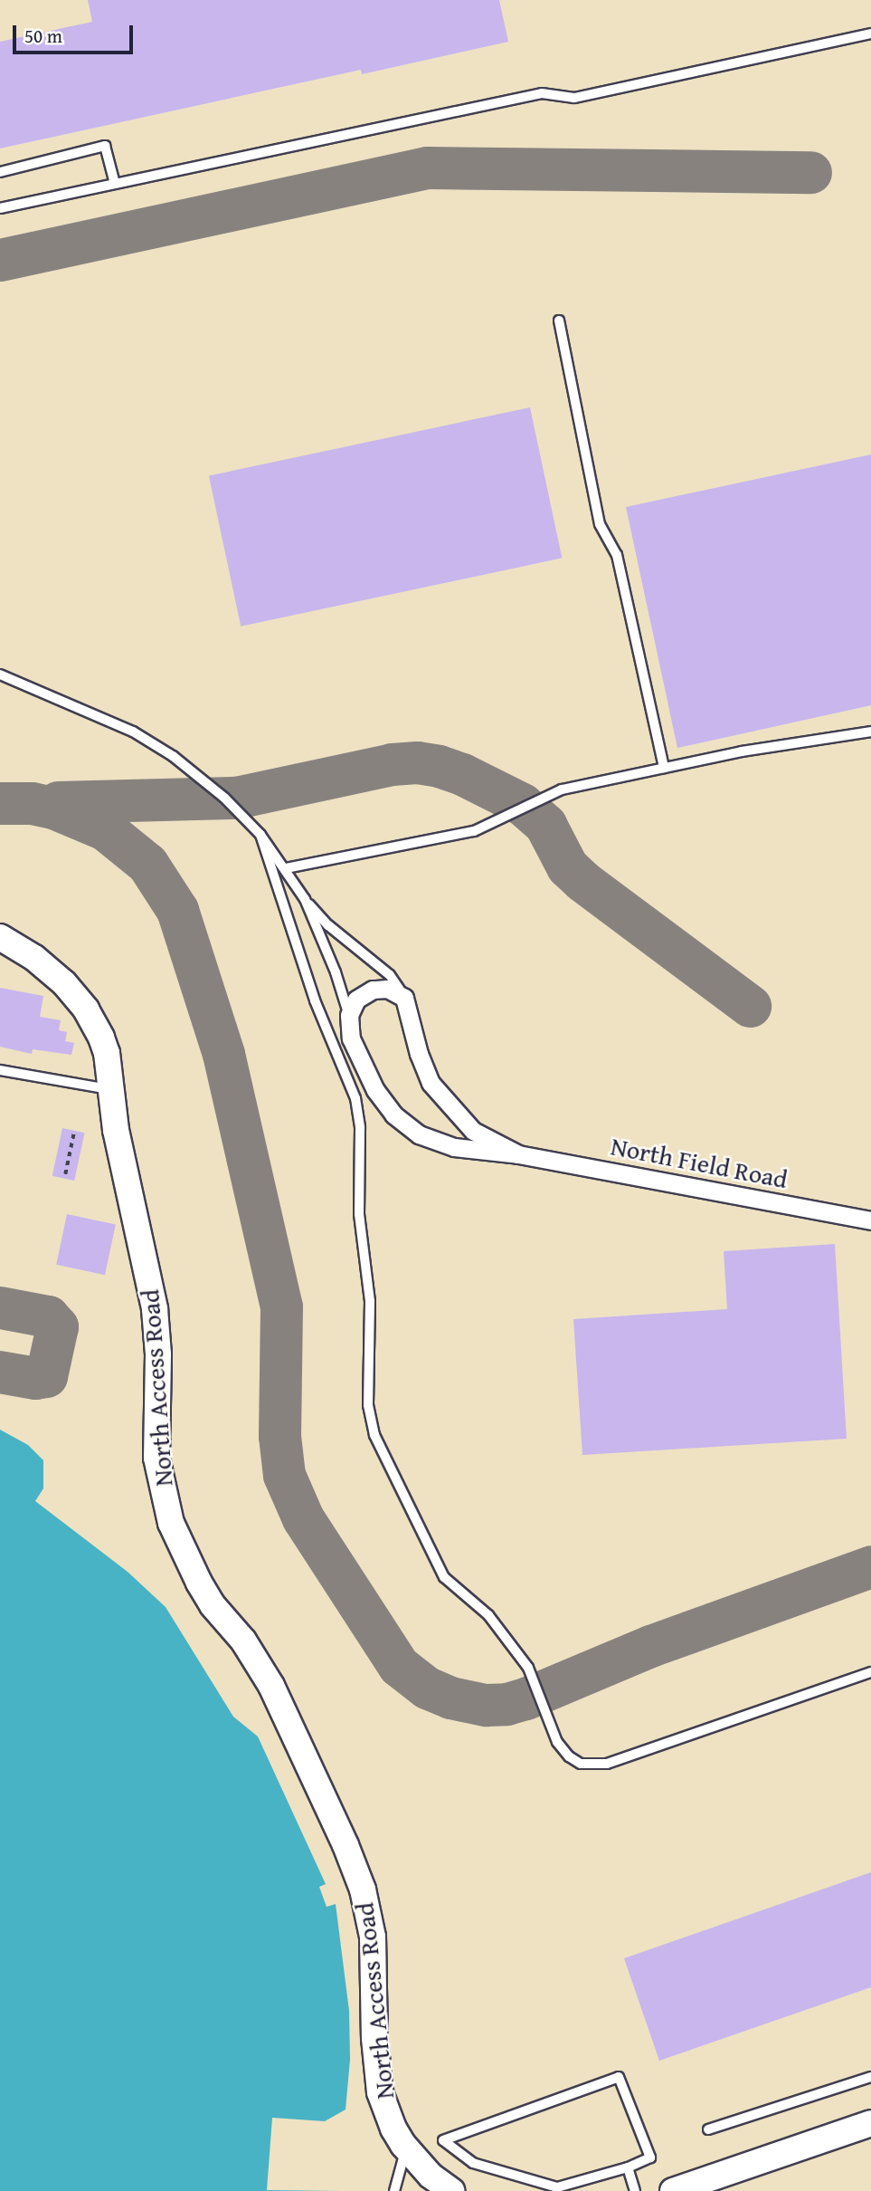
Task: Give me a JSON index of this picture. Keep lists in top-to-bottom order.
{
  "streets": {
    "street": ["North Field Road", "North Access Road"]
  },
  "scale_bar": "50 m"
}
